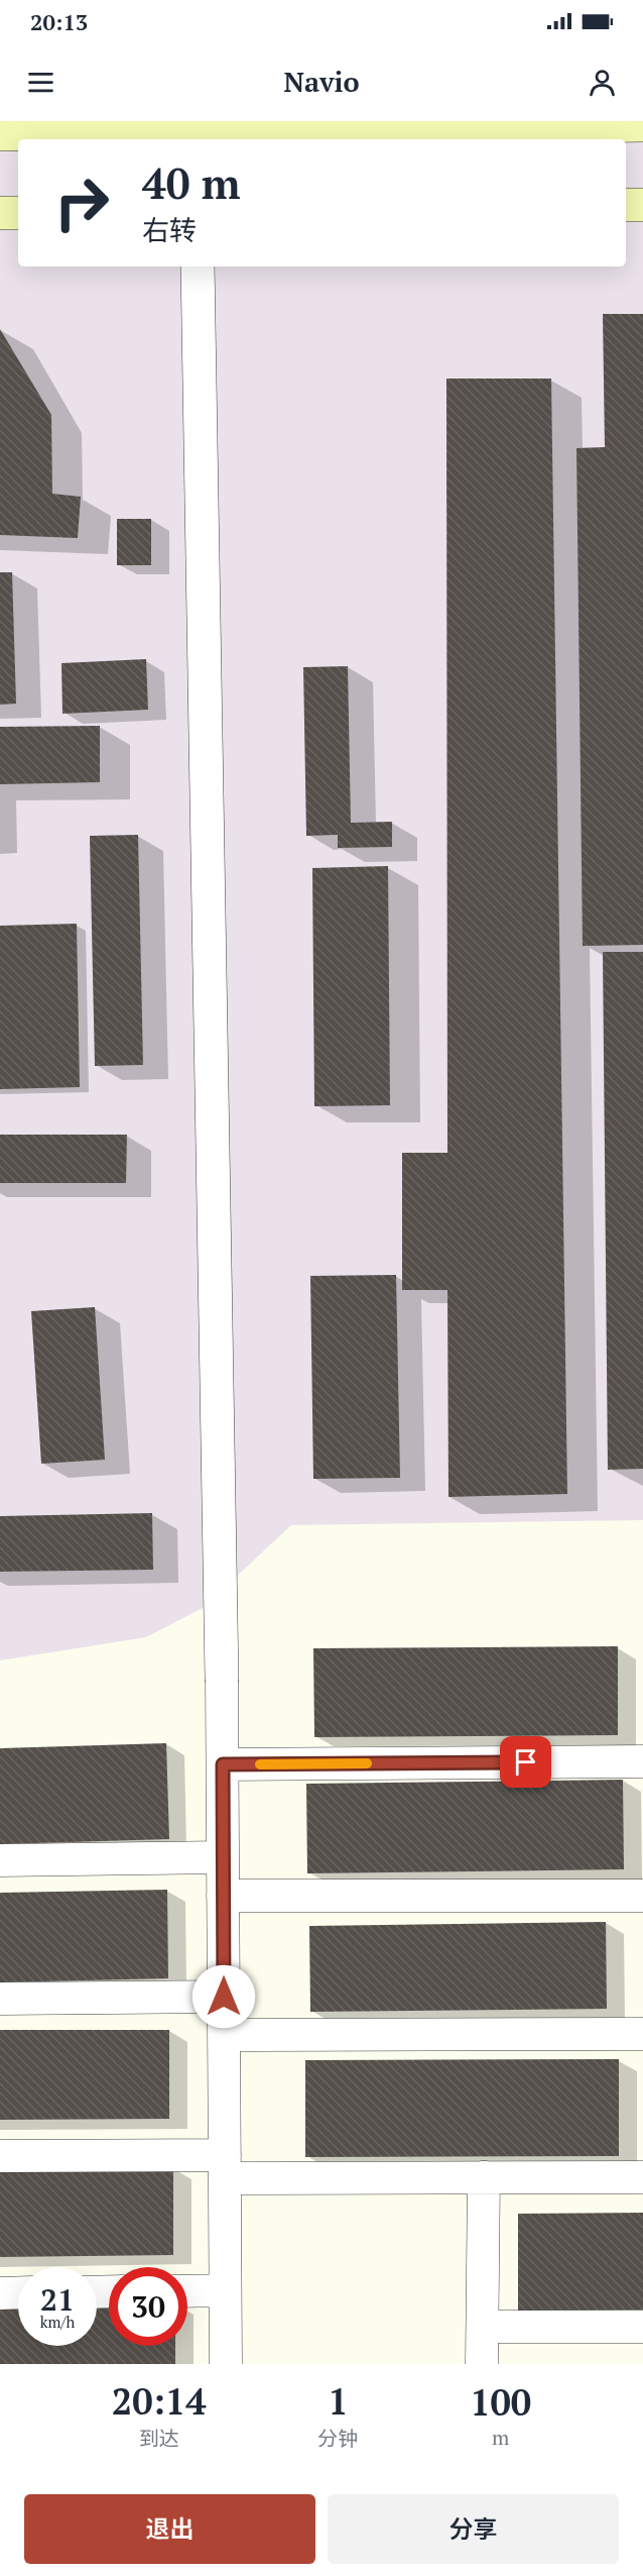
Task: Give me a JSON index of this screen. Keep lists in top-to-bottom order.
{
  "page": {
    "status": "20:13",
    "header": "Navio",
    "turn": ["40 m", "右转"],
    "speed": "21 km/h",
    "limit": "30",
    "eta": [
      "20:14",
      "到达",
      "1",
      "分钟",
      "100",
      "m"
    ],
    "buttons": ["退出", "分享"]
  }
}
